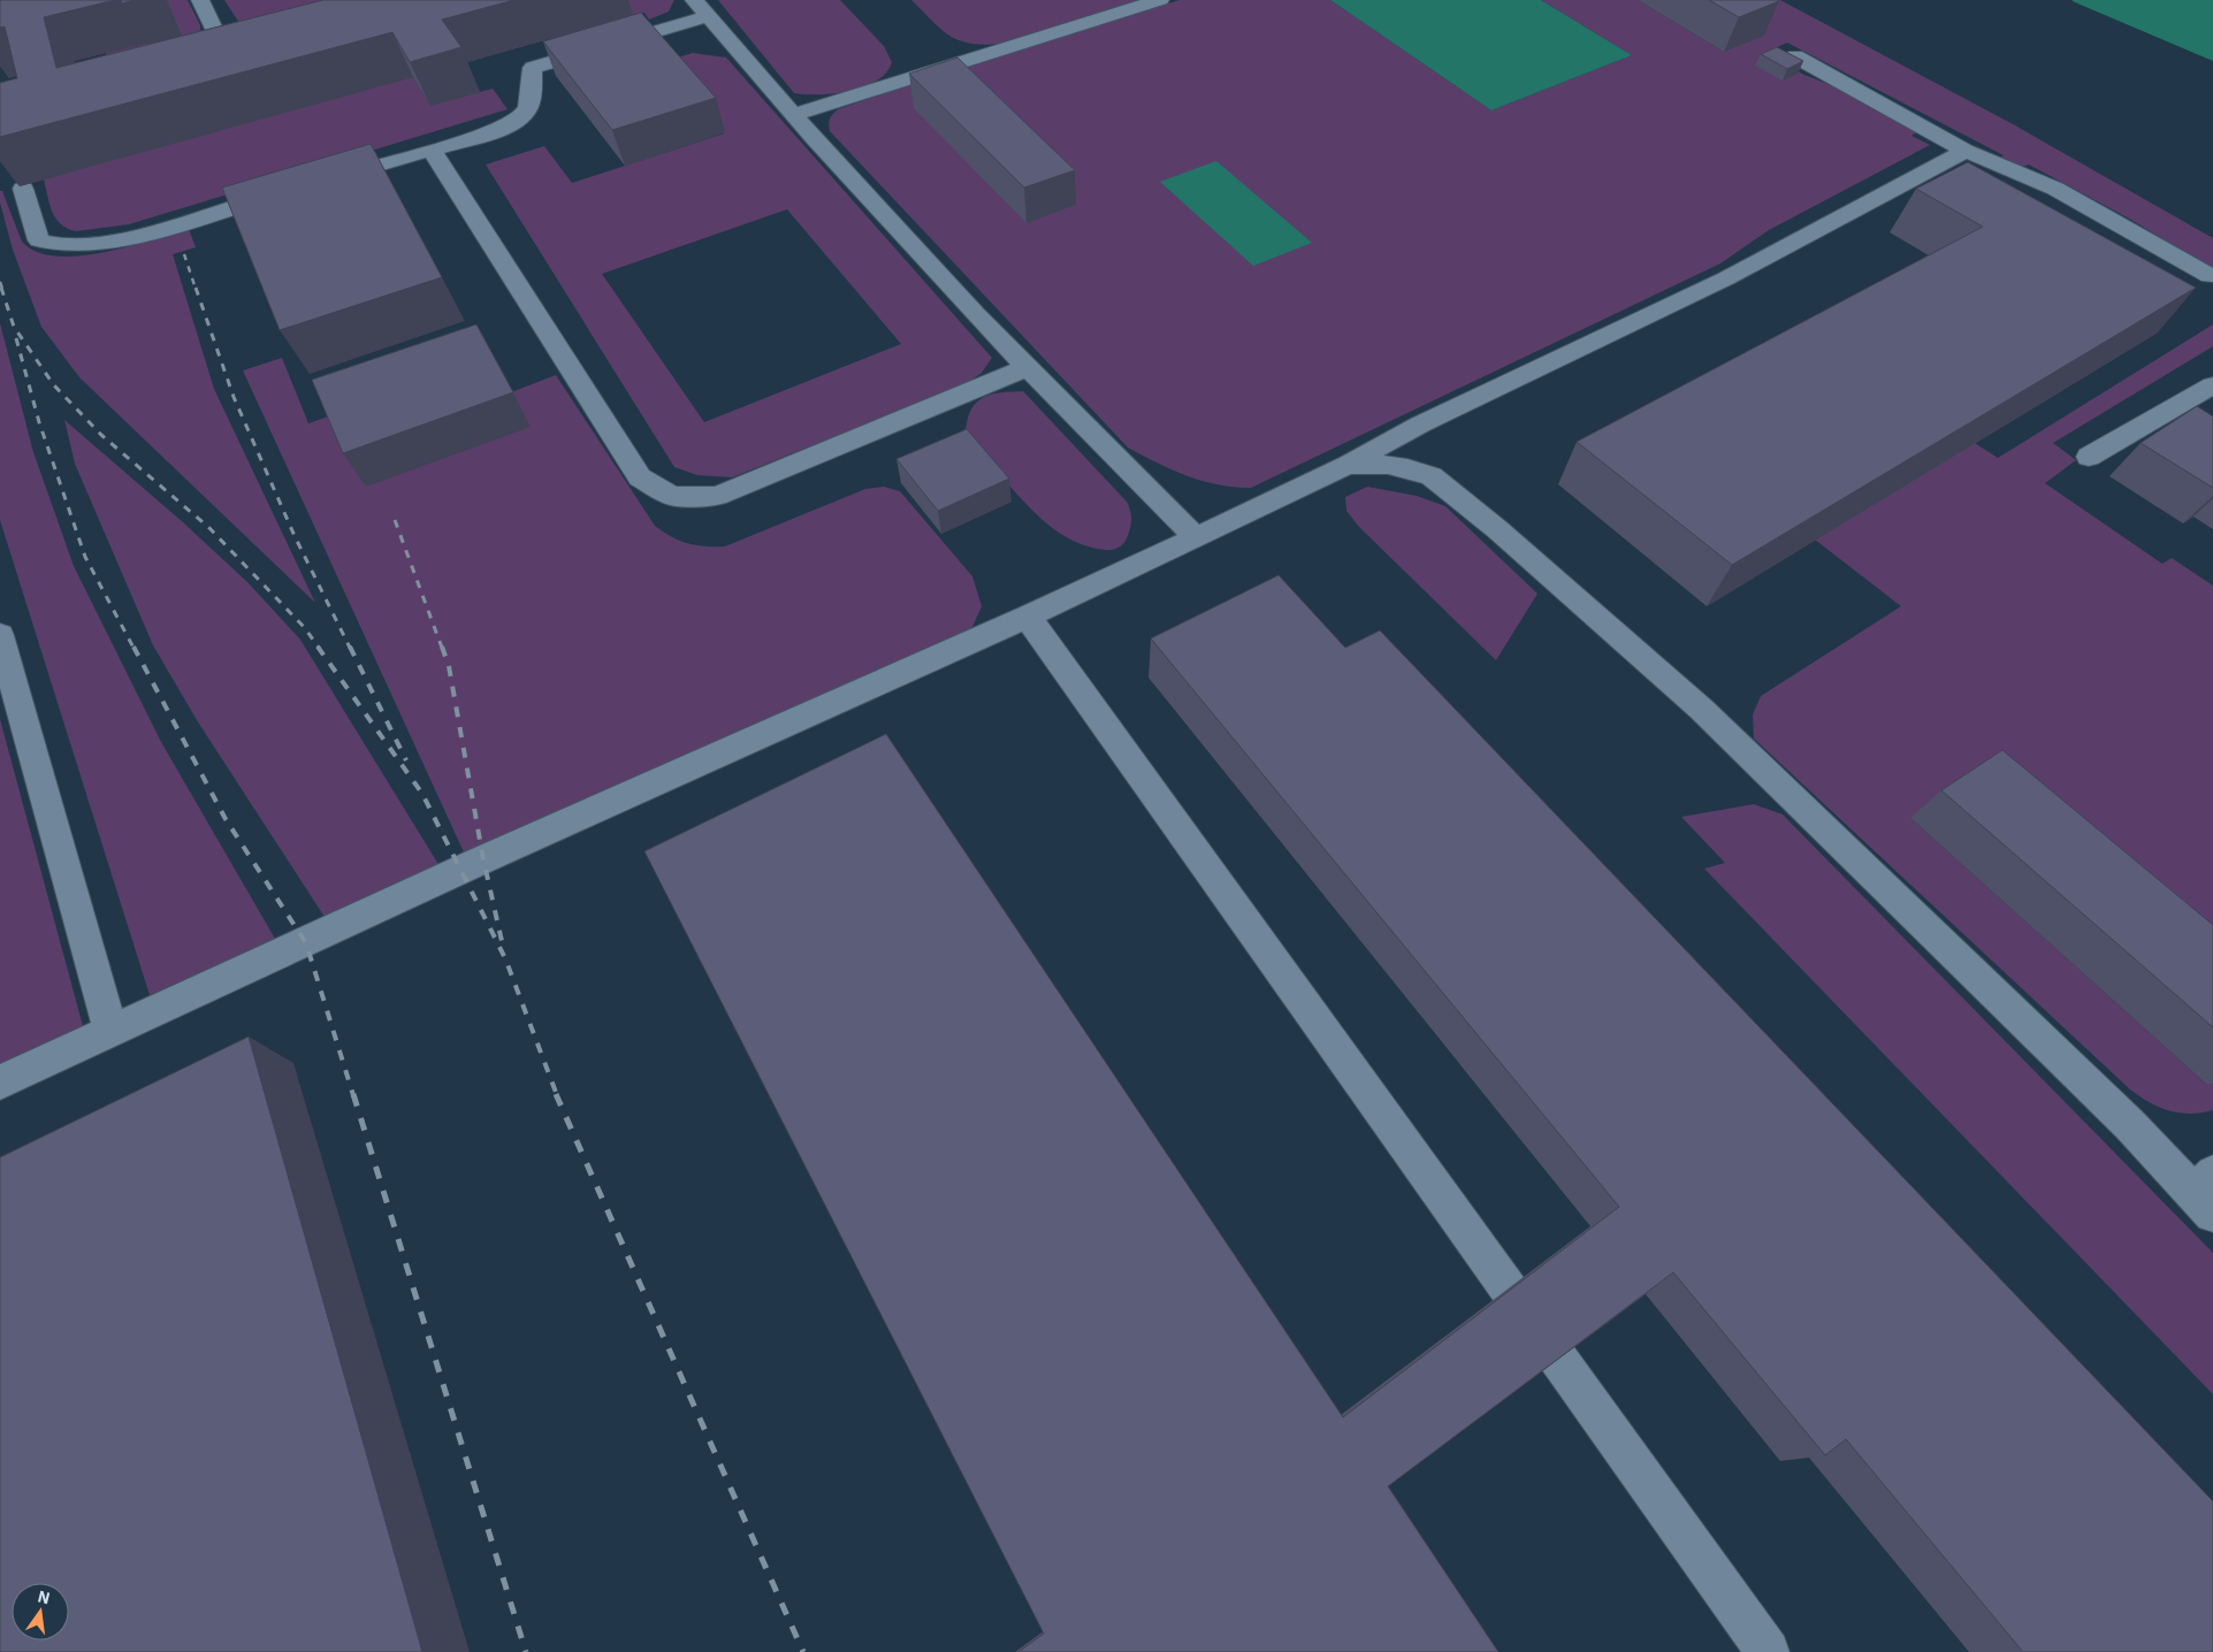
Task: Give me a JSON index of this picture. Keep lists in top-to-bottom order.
{
  "north": "top"
}
